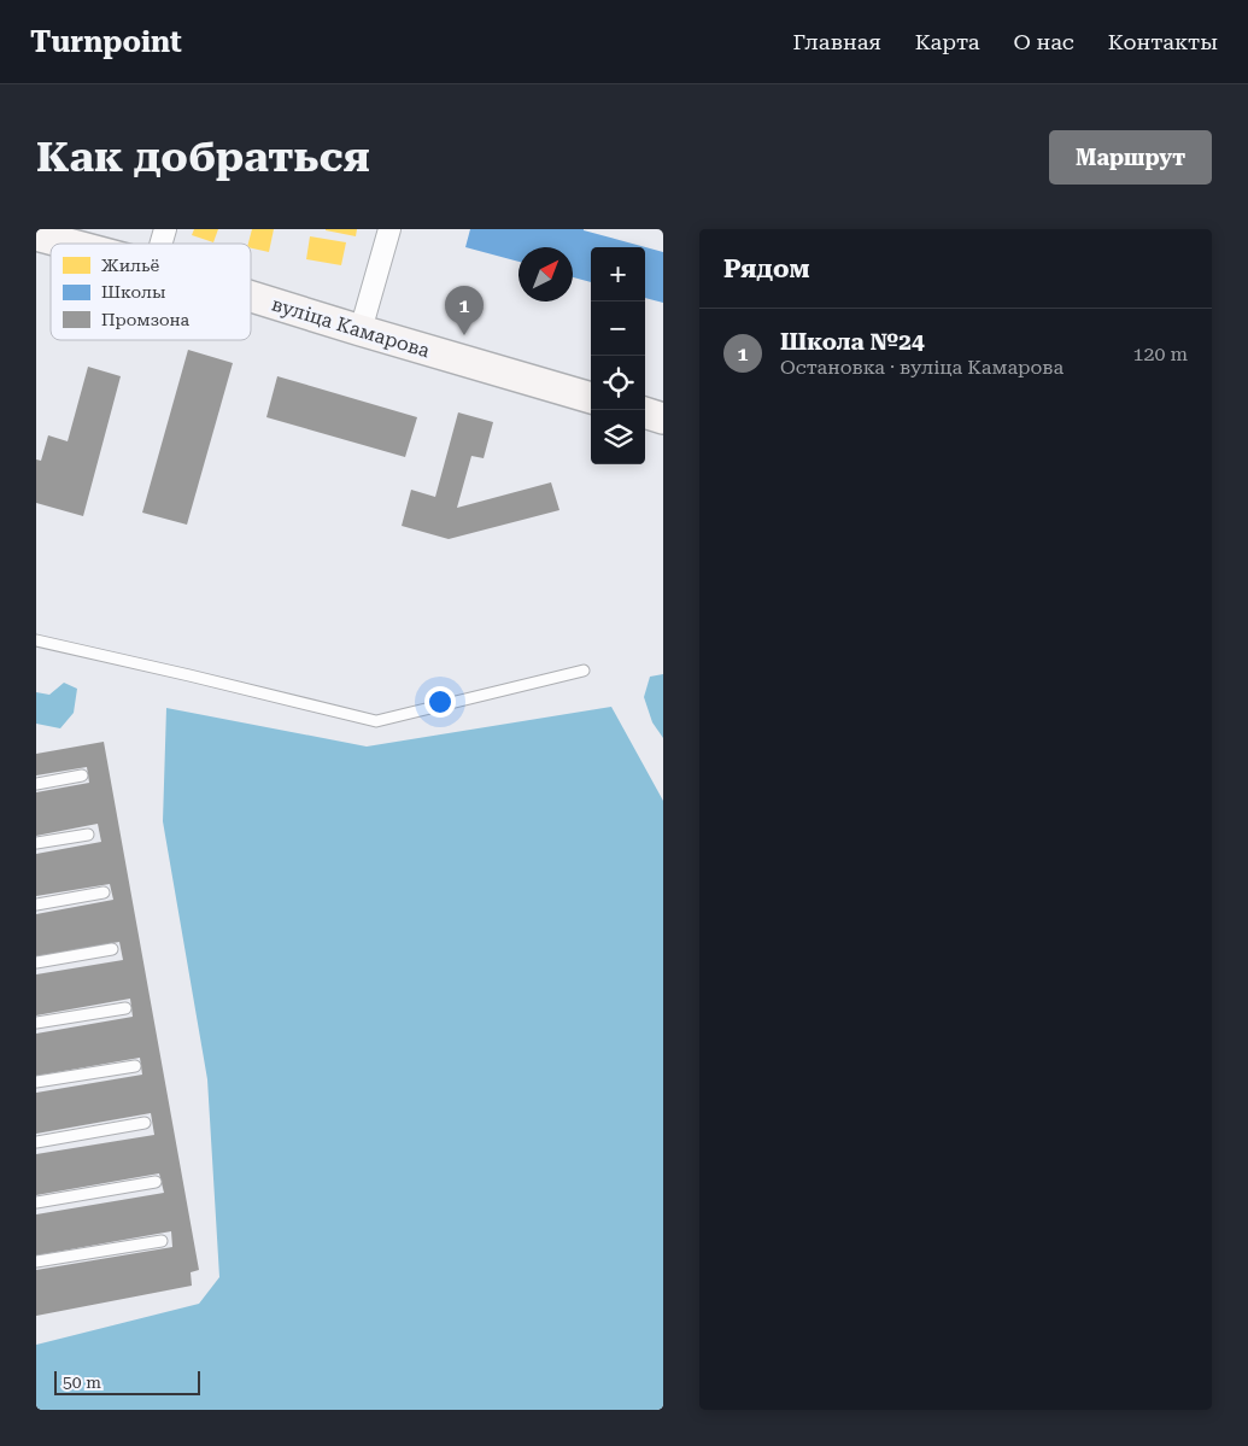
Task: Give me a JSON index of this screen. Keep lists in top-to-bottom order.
{
  "streets": {
    "street": ["вуліца Камарова"]
  },
  "legend": ["Жильё", "Школы", "Промзона"],
  "scale_bar": "50 m",
  "north": "top right",
  "page": {
    "header": "Turnpoint",
    "nav": [
      "Главная",
      "Карта",
      "О нас",
      "Контакты"
    ],
    "buttons": "Маршрут",
    "title": "Как добраться",
    "heading": "Рядом",
    "map_buttons": ["+", "−"],
    "pins": "1",
    "list": [
      {
        "mark": "1",
        "name": "Школа №24",
        "note": "Остановка · вуліца Камарова",
        "value": "120 m"
      }
    ],
    "scale": "50 m"
  }
}
